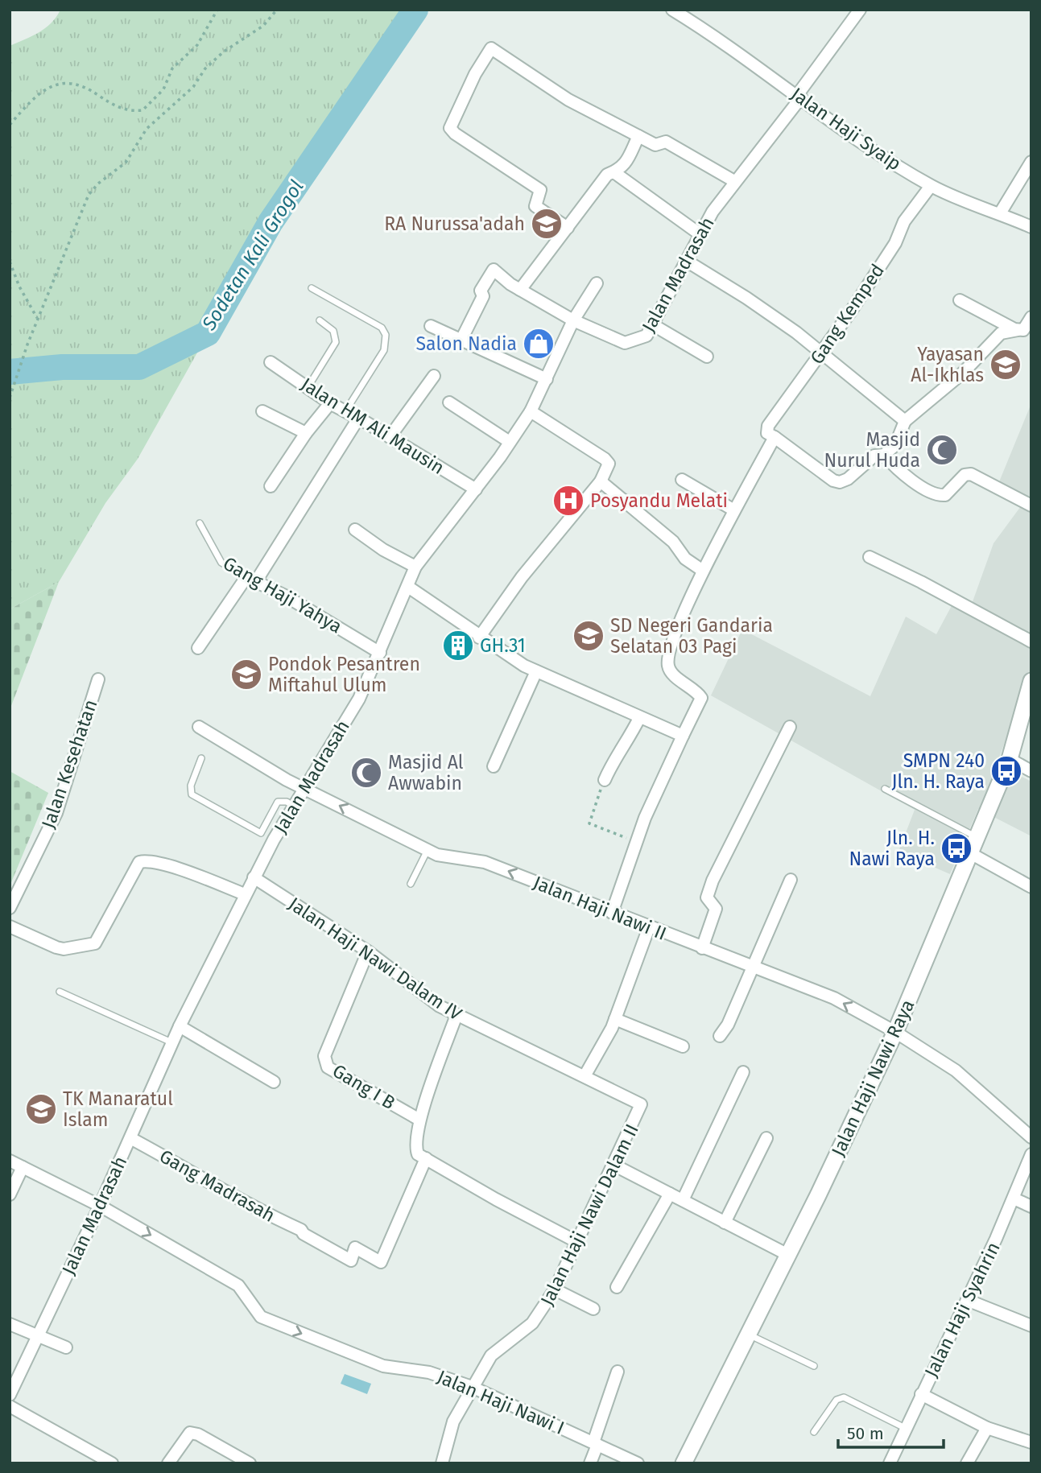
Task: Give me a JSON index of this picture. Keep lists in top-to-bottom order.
{
  "streets": {
    "street": [
      "Jalan Haji Syaip",
      "Jalan Madrasah",
      "Gang Kemped",
      "Jalan HM Ali Mausin",
      "Gang Haji Yahya",
      "Jalan Kesehatan",
      "Jalan Haji Nawi II",
      "Jalan Haji Nawi Dalam IV",
      "Jalan Haji Nawi Raya",
      "Gang I B",
      "Gang Madrasah",
      "Jalan Haji Nawi Dalam II",
      "Jalan Haji Syahrin",
      "Jalan Haji Nawi I"
    ]
  },
  "crossings": [
    ["Jalan Haji Syaip", "Jalan Madrasah"],
    ["Jalan Haji Syaip", "Gang Kemped"],
    ["Jalan Madrasah", "Jalan HM Ali Mausin"],
    ["Jalan Madrasah", "Gang Haji Yahya"],
    ["Jalan Madrasah", "Jalan Haji Nawi II"],
    ["Jalan Madrasah", "Jalan Haji Nawi Dalam IV"],
    ["Jalan Madrasah", "Gang Madrasah"],
    ["Jalan Madrasah", "Jalan Haji Nawi I"],
    ["Jalan Haji Nawi II", "Jalan Haji Nawi Raya"],
    ["Jalan Haji Nawi Dalam IV", "Gang I B"],
    ["Jalan Haji Nawi Dalam IV", "Jalan Haji Nawi Dalam II"],
    ["Jalan Haji Nawi Dalam II", "Jalan Haji Nawi I"]
  ],
  "one_way": ["Jalan Haji Nawi II", "Jalan Haji Nawi I"],
  "water": ["Sodetan Kali Grogol"],
  "places": {
    "school or university": [
      "RA Nurussa'adah",
      "Yayasan Al-Ikhlas",
      "SD Negeri Gandaria Selatan 03 Pagi",
      "Pondok Pesantren Miftahul Ulum",
      "TK Manaratul Islam"
    ],
    "shop": ["Salon Nadia"],
    "mosque": ["Masjid Nurul Huda", "Masjid Al Awwabin"],
    "hospital": ["Posyandu Melati"],
    "building": ["GH.31"],
    "bus stop": ["SMPN 240 Jln. H. Raya", "Jln. H. Nawi Raya"]
  },
  "scale_bar": "50 m"
}
